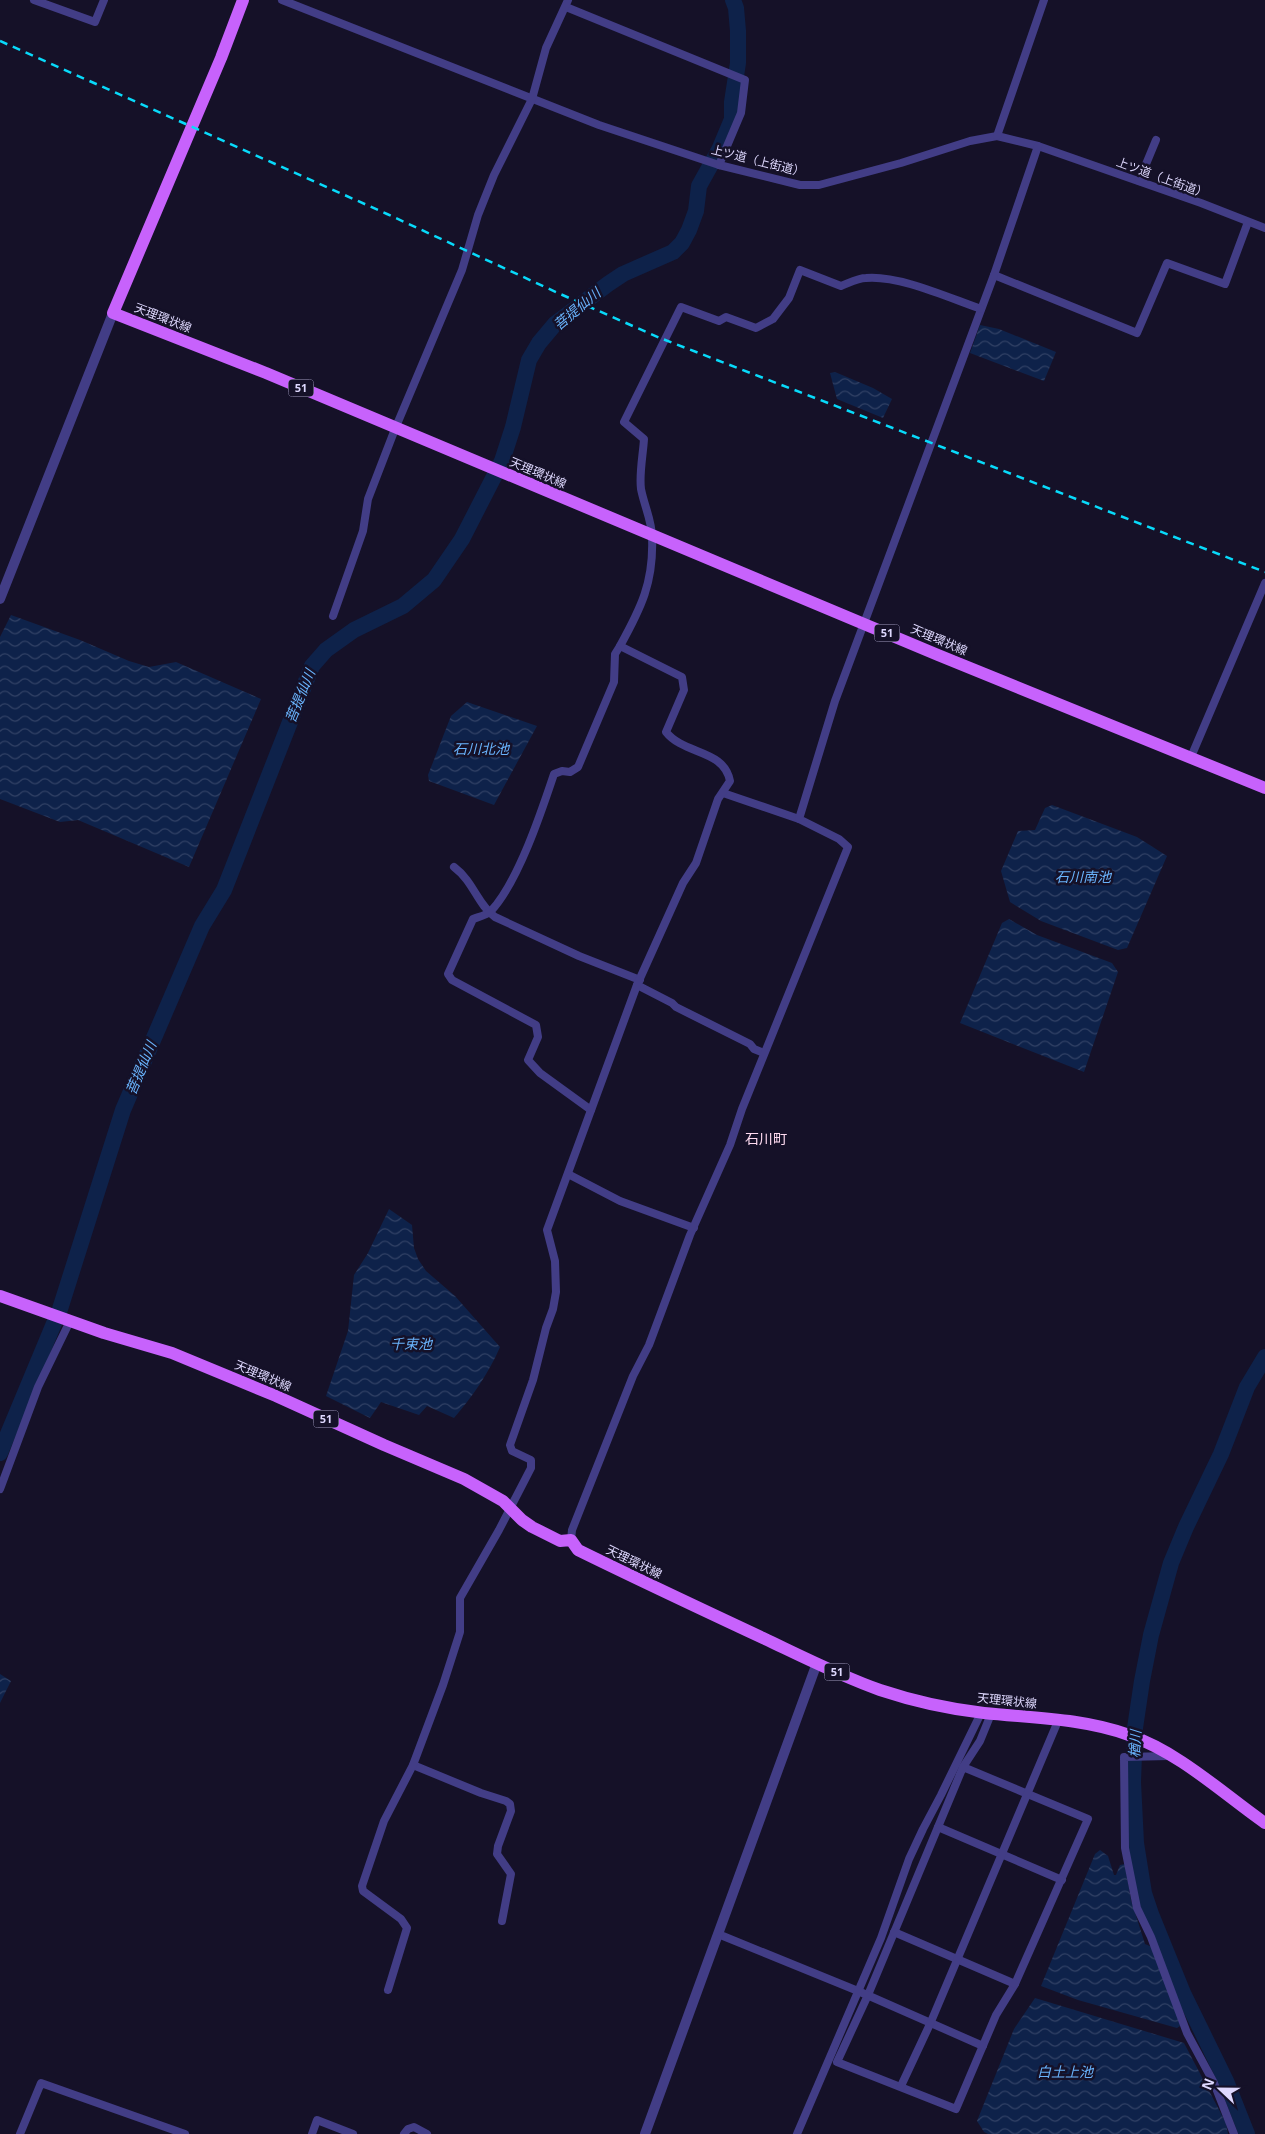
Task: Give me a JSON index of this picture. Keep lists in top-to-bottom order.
{
  "streets": {
    "main road": ["天理環状線", "51"],
    "street": ["上ツ道（上街道）"]
  },
  "districts": ["石川町"],
  "water": [
    "菩提仙川",
    "石川北池",
    "石川南池",
    "千束池",
    "楢川",
    "白土上池"
  ],
  "north": "left"
}
